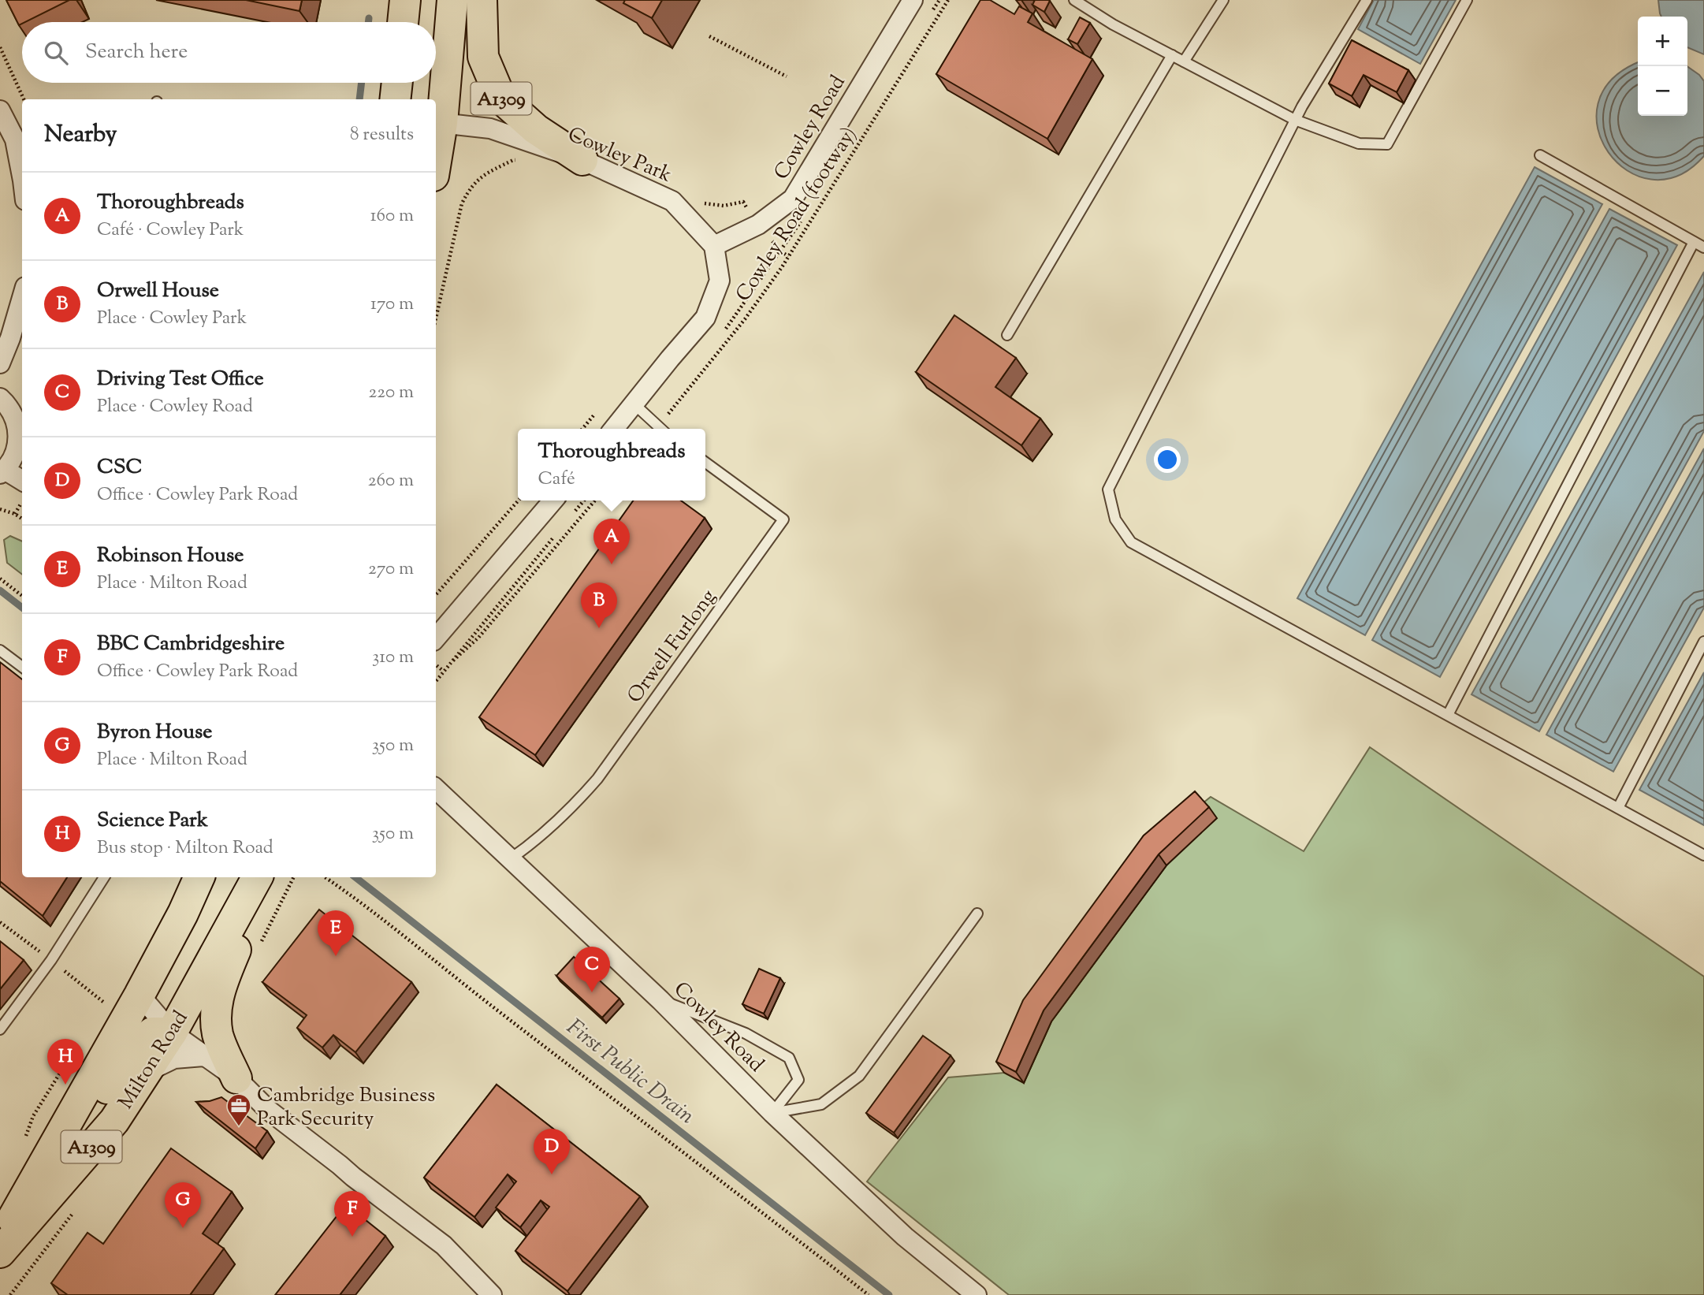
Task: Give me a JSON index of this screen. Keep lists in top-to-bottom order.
{
  "streets": {
    "main road": ["A1309", "Milton Road"],
    "street": ["Cowley Road", "Cowley Park"],
    "lane": ["Orwell Furlong"],
    "path": ["Cowley Road (footway)"]
  },
  "crossings": [
    ["A1309", "Cowley Park"],
    ["A1309", "Milton Road"],
    ["Cowley Road", "Cowley Park"],
    ["Cowley Road", "Orwell Furlong"]
  ],
  "water": ["First Public Drain"],
  "places": {
    "office": ["Cambridge Business Park Security"]
  },
  "page": {
    "map_buttons": ["+", "−"],
    "search": "Search here",
    "heading": ["Nearby", "8 results"],
    "list": [
      {
        "mark": "A",
        "name": "Thoroughbreads",
        "note": "Café · Cowley Park",
        "value": "160 m"
      },
      {
        "mark": "B",
        "name": "Orwell House",
        "note": "Place · Cowley Park",
        "value": "170 m"
      },
      {
        "mark": "C",
        "name": "Driving Test Office",
        "note": "Place · Cowley Road",
        "value": "220 m"
      },
      {
        "mark": "D",
        "name": "CSC",
        "note": "Office · Cowley Park Road",
        "value": "260 m"
      },
      {
        "mark": "E",
        "name": "Robinson House",
        "note": "Place · Milton Road",
        "value": "270 m"
      },
      {
        "mark": "F",
        "name": "BBC Cambridgeshire",
        "note": "Office · Cowley Park Road",
        "value": "310 m"
      },
      {
        "mark": "G",
        "name": "Byron House",
        "note": "Place · Milton Road",
        "value": "350 m"
      },
      {
        "mark": "H",
        "name": "Science Park",
        "note": "Bus stop · Milton Road",
        "value": "350 m"
      }
    ],
    "popup": ["Thoroughbreads", "Café"],
    "pins": [
      "A",
      "B",
      "E",
      "C",
      "H",
      "D",
      "G",
      "F"
    ]
  }
}
